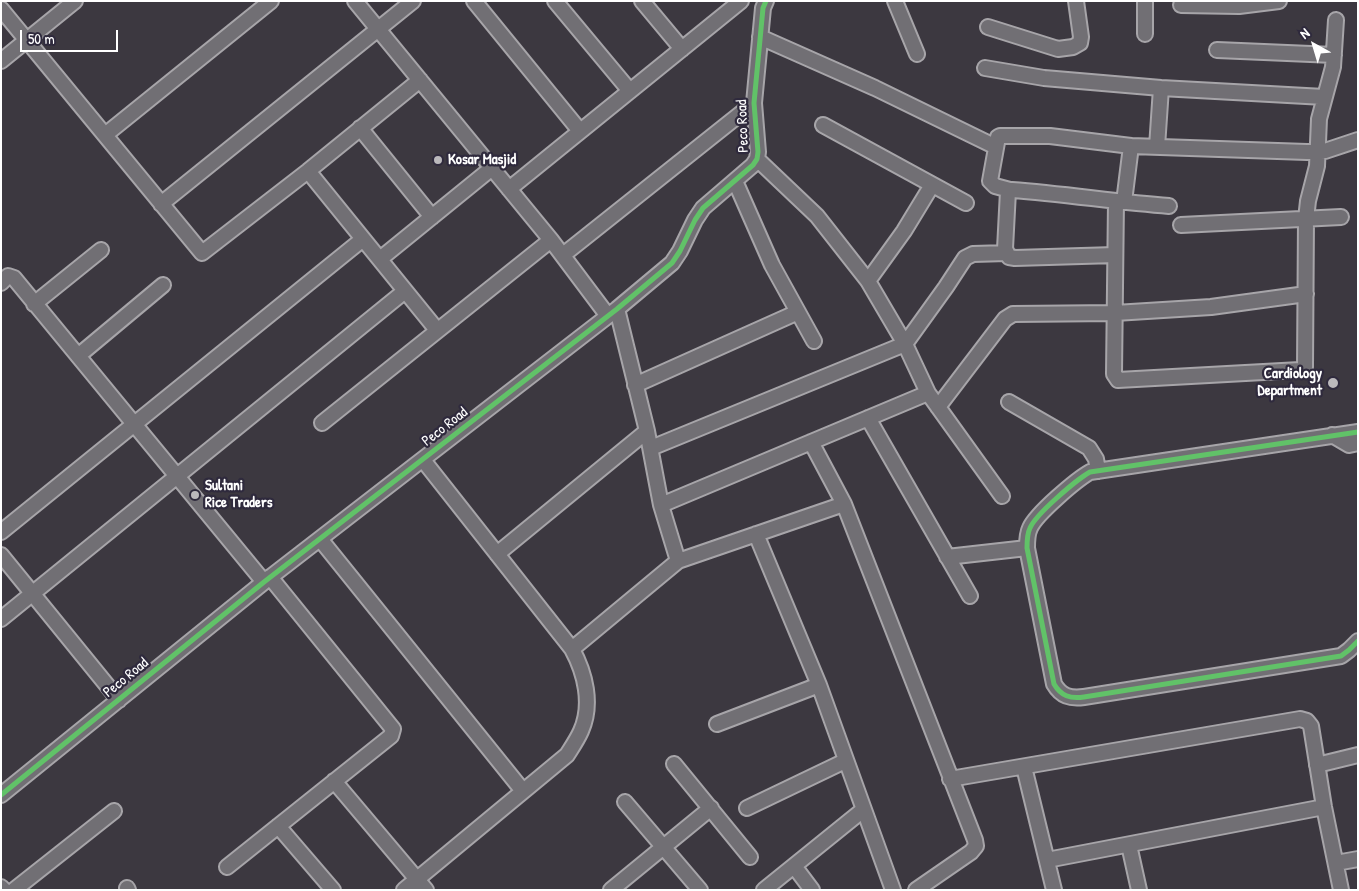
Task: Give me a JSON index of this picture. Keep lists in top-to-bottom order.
{
  "streets": {
    "street": ["Peco Road"]
  },
  "places": ["Kosar Masjid", "Cardiology Department", "Sultani Rice Traders"],
  "scale_bar": "50 m",
  "north": "top left"
}
